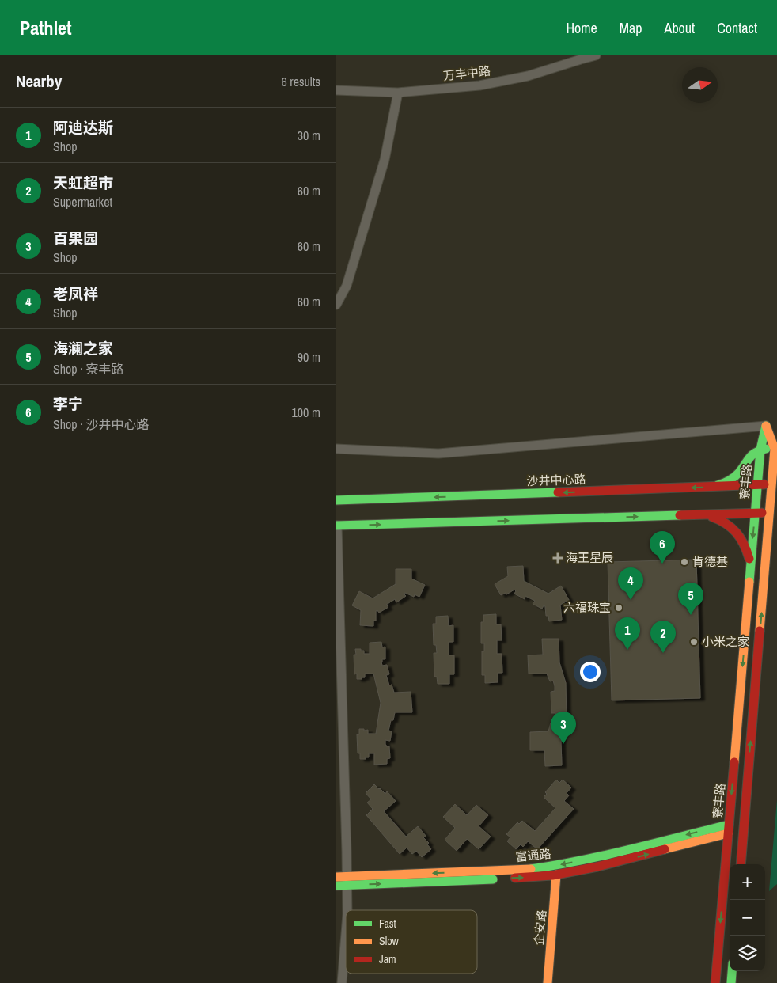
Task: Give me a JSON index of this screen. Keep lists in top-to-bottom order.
{
  "streets": {
    "street": [
      "万丰中路",
      "沙井中心路",
      "寮丰路",
      "富通路",
      "企安路"
    ]
  },
  "crossings": [
    ["沙井中心路", "寮丰路"],
    ["寮丰路", "富通路"],
    ["富通路", "企安路"]
  ],
  "places": {
    "health": ["海王星辰"],
    "other": ["肯德基", "六福珠宝", "小米之家"]
  },
  "legend": ["Fast", "Slow", "Jam"],
  "north": "right",
  "page": {
    "header": "Pathlet",
    "nav": [
      "Home",
      "Map",
      "About",
      "Contact"
    ],
    "heading": ["Nearby", "6 results"],
    "list": [
      {
        "mark": "1",
        "name": "阿迪达斯",
        "note": "Shop",
        "value": "30 m"
      },
      {
        "mark": "2",
        "name": "天虹超市",
        "note": "Supermarket",
        "value": "60 m"
      },
      {
        "mark": "3",
        "name": "百果园",
        "note": "Shop",
        "value": "60 m"
      },
      {
        "mark": "4",
        "name": "老凤祥",
        "note": "Shop",
        "value": "60 m"
      },
      {
        "mark": "5",
        "name": "海澜之家",
        "note": "Shop · 寮丰路",
        "value": "90 m"
      },
      {
        "mark": "6",
        "name": "李宁",
        "note": "Shop · 沙井中心路",
        "value": "100 m"
      }
    ],
    "pins": [
      "6",
      "4",
      "5",
      "1",
      "2",
      "3"
    ],
    "map_buttons": ["+", "−"]
  }
}
